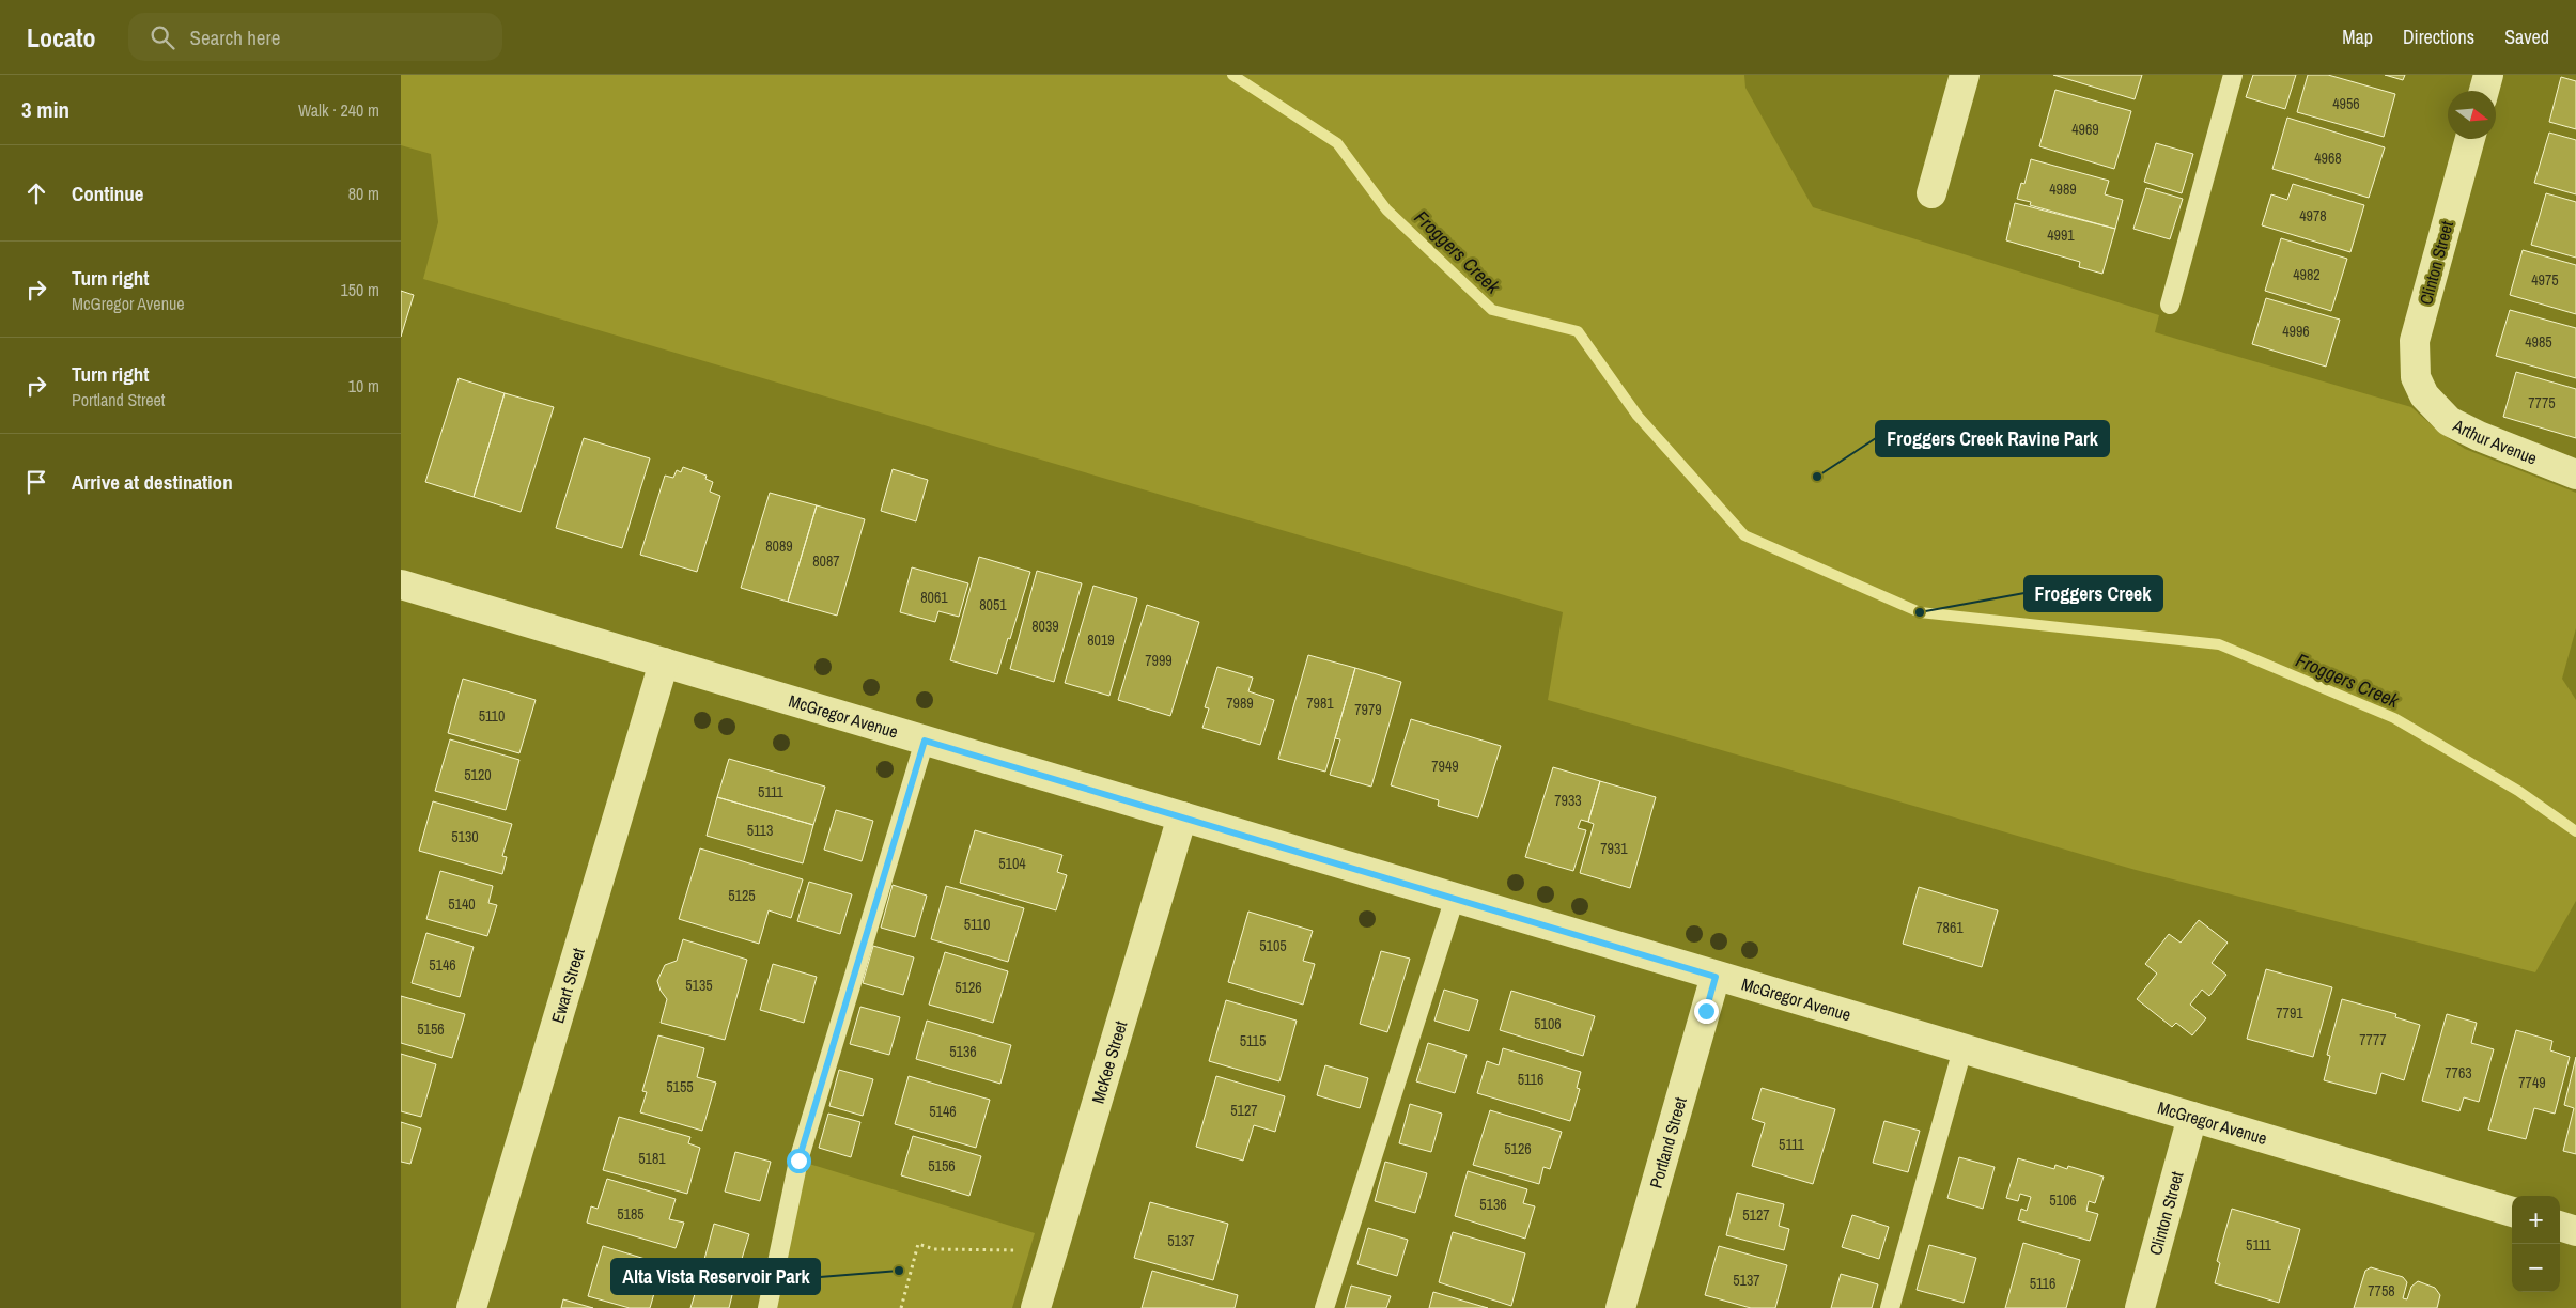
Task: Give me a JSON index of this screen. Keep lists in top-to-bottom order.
{
  "streets": {
    "street": [
      "Clinton Street",
      "Arthur Avenue",
      "McGregor Avenue",
      "Ewart Street",
      "McKee Street",
      "Portland Street"
    ]
  },
  "crossings": [
    ["Clinton Street", "Arthur Avenue"],
    ["Clinton Street", "McGregor Avenue"],
    ["McGregor Avenue", "Ewart Street"],
    ["McGregor Avenue", "McKee Street"],
    ["McGregor Avenue", "Portland Street"]
  ],
  "water": ["Froggers Creek"],
  "places": ["Froggers Creek Ravine Park", "Froggers Creek", "Alta Vista Reservoir Park"],
  "house_numbers": [
    "4956",
    "4969",
    "4968",
    "4989",
    "4978",
    "4991",
    "4982",
    "4975",
    "4996",
    "4985",
    "7775",
    "8089",
    "8087",
    "8061",
    "8051",
    "8039",
    "8019",
    "7999",
    "7989",
    "7981",
    "7979",
    "5110",
    "7949",
    "5120",
    "5111",
    "7933",
    "5113",
    "5130",
    "7931",
    "5104",
    "5125",
    "5140",
    "5110",
    "7861",
    "5105",
    "5146",
    "5135",
    "5126",
    "7791",
    "5106",
    "5156",
    "7777",
    "5115",
    "5136",
    "7763",
    "5116",
    "7749",
    "5155",
    "5127",
    "5146",
    "5111",
    "5126",
    "5181",
    "5156",
    "5106",
    "5136",
    "5185",
    "5127",
    "5137",
    "5111",
    "5137",
    "5116",
    "7758"
  ],
  "north": "right",
  "page": {
    "header": "Locato",
    "search": "Search here",
    "nav": ["Map", "Directions", "Saved"],
    "heading": ["3 min", "Walk · 240 m"],
    "list": [
      ["Continue", "80 m"],
      ["Turn right", "McGregor Avenue", "150 m"],
      ["Turn right", "Portland Street", "10 m"],
      "Arrive at destination"
    ],
    "map_buttons": ["+", "−"]
  }
}
